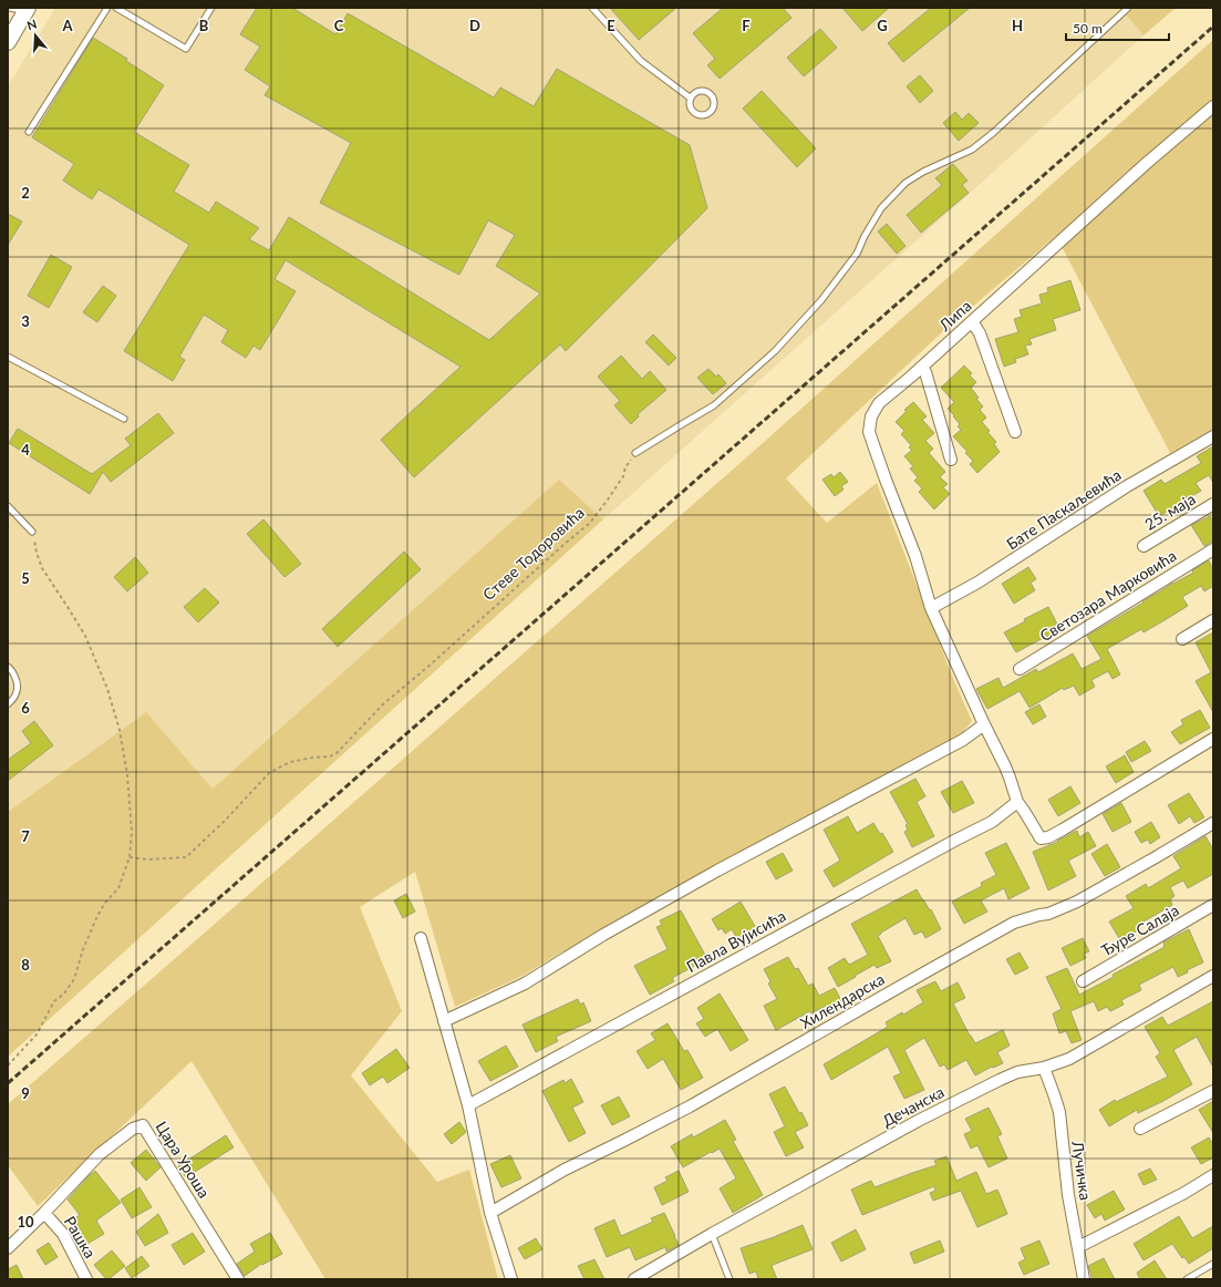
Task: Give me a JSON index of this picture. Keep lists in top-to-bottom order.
{
  "streets": {
    "street": [
      "Липа",
      "Бате Паскаљевића",
      "25. маја",
      "Светозара Марковића",
      "Ђуре Салаја",
      "Павла Вујисића",
      "Хилендарска",
      "Дечанска",
      "Цара Уроша",
      "Лучичка",
      "Рашка"
    ],
    "path": ["Стеве Тодоровића"]
  },
  "crossings": [
    ["Липа", "Бате Паскаљевића"],
    ["Липа", "Павла Вујисића"],
    ["Дечанска", "Лучичка"],
    ["Цара Уроша", "Рашка"]
  ],
  "scale_bar": "50 m",
  "north": "top",
  "grid": {
    "columns": [
      "A",
      "B",
      "C",
      "D",
      "E",
      "F",
      "G",
      "H"
    ],
    "rows": [
      "2",
      "3",
      "4",
      "5",
      "6",
      "7",
      "8",
      "9",
      "10"
    ]
  }
}
